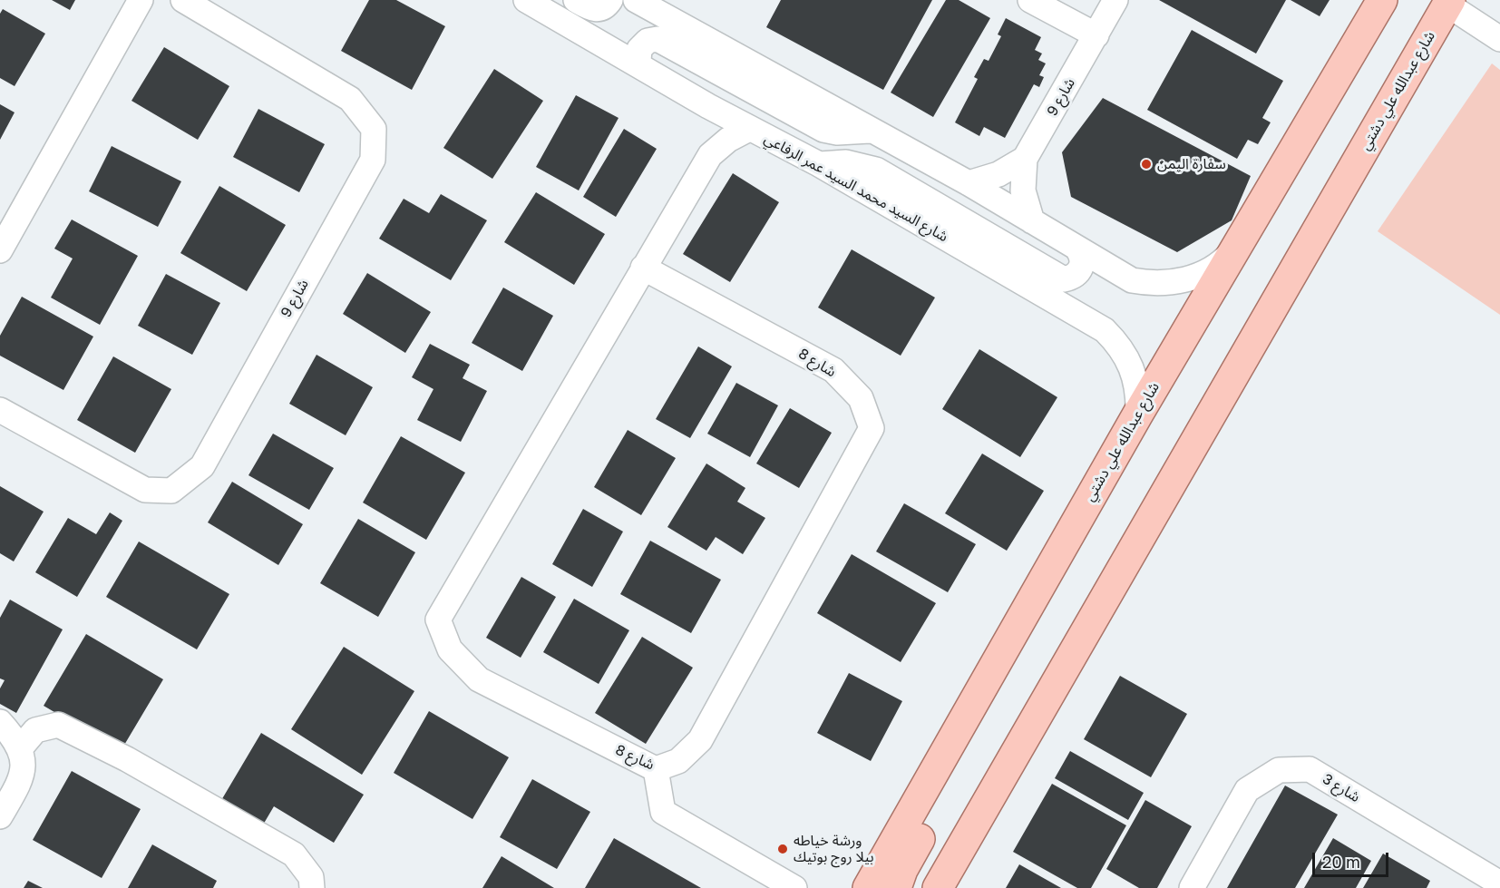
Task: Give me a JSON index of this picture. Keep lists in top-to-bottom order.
{
  "streets": {
    "main road": ["شارع عبدالله علي دشتي"],
    "street": [
      "شارع 9",
      "شارع السيد محمد السيد عمر الرفاعي",
      "شارع 8",
      "شارع 3"
    ]
  },
  "crossings": [
    ["شارع عبدالله علي دشتي", "شارع السيد محمد السيد عمر الرفاعي"],
    ["شارع السيد محمد السيد عمر الرفاعي", "شارع 8"]
  ],
  "places": ["سفارة اليمن", "ورشة خياطه بيلا روج بوتيك"],
  "scale_bar": "20 m"
}
